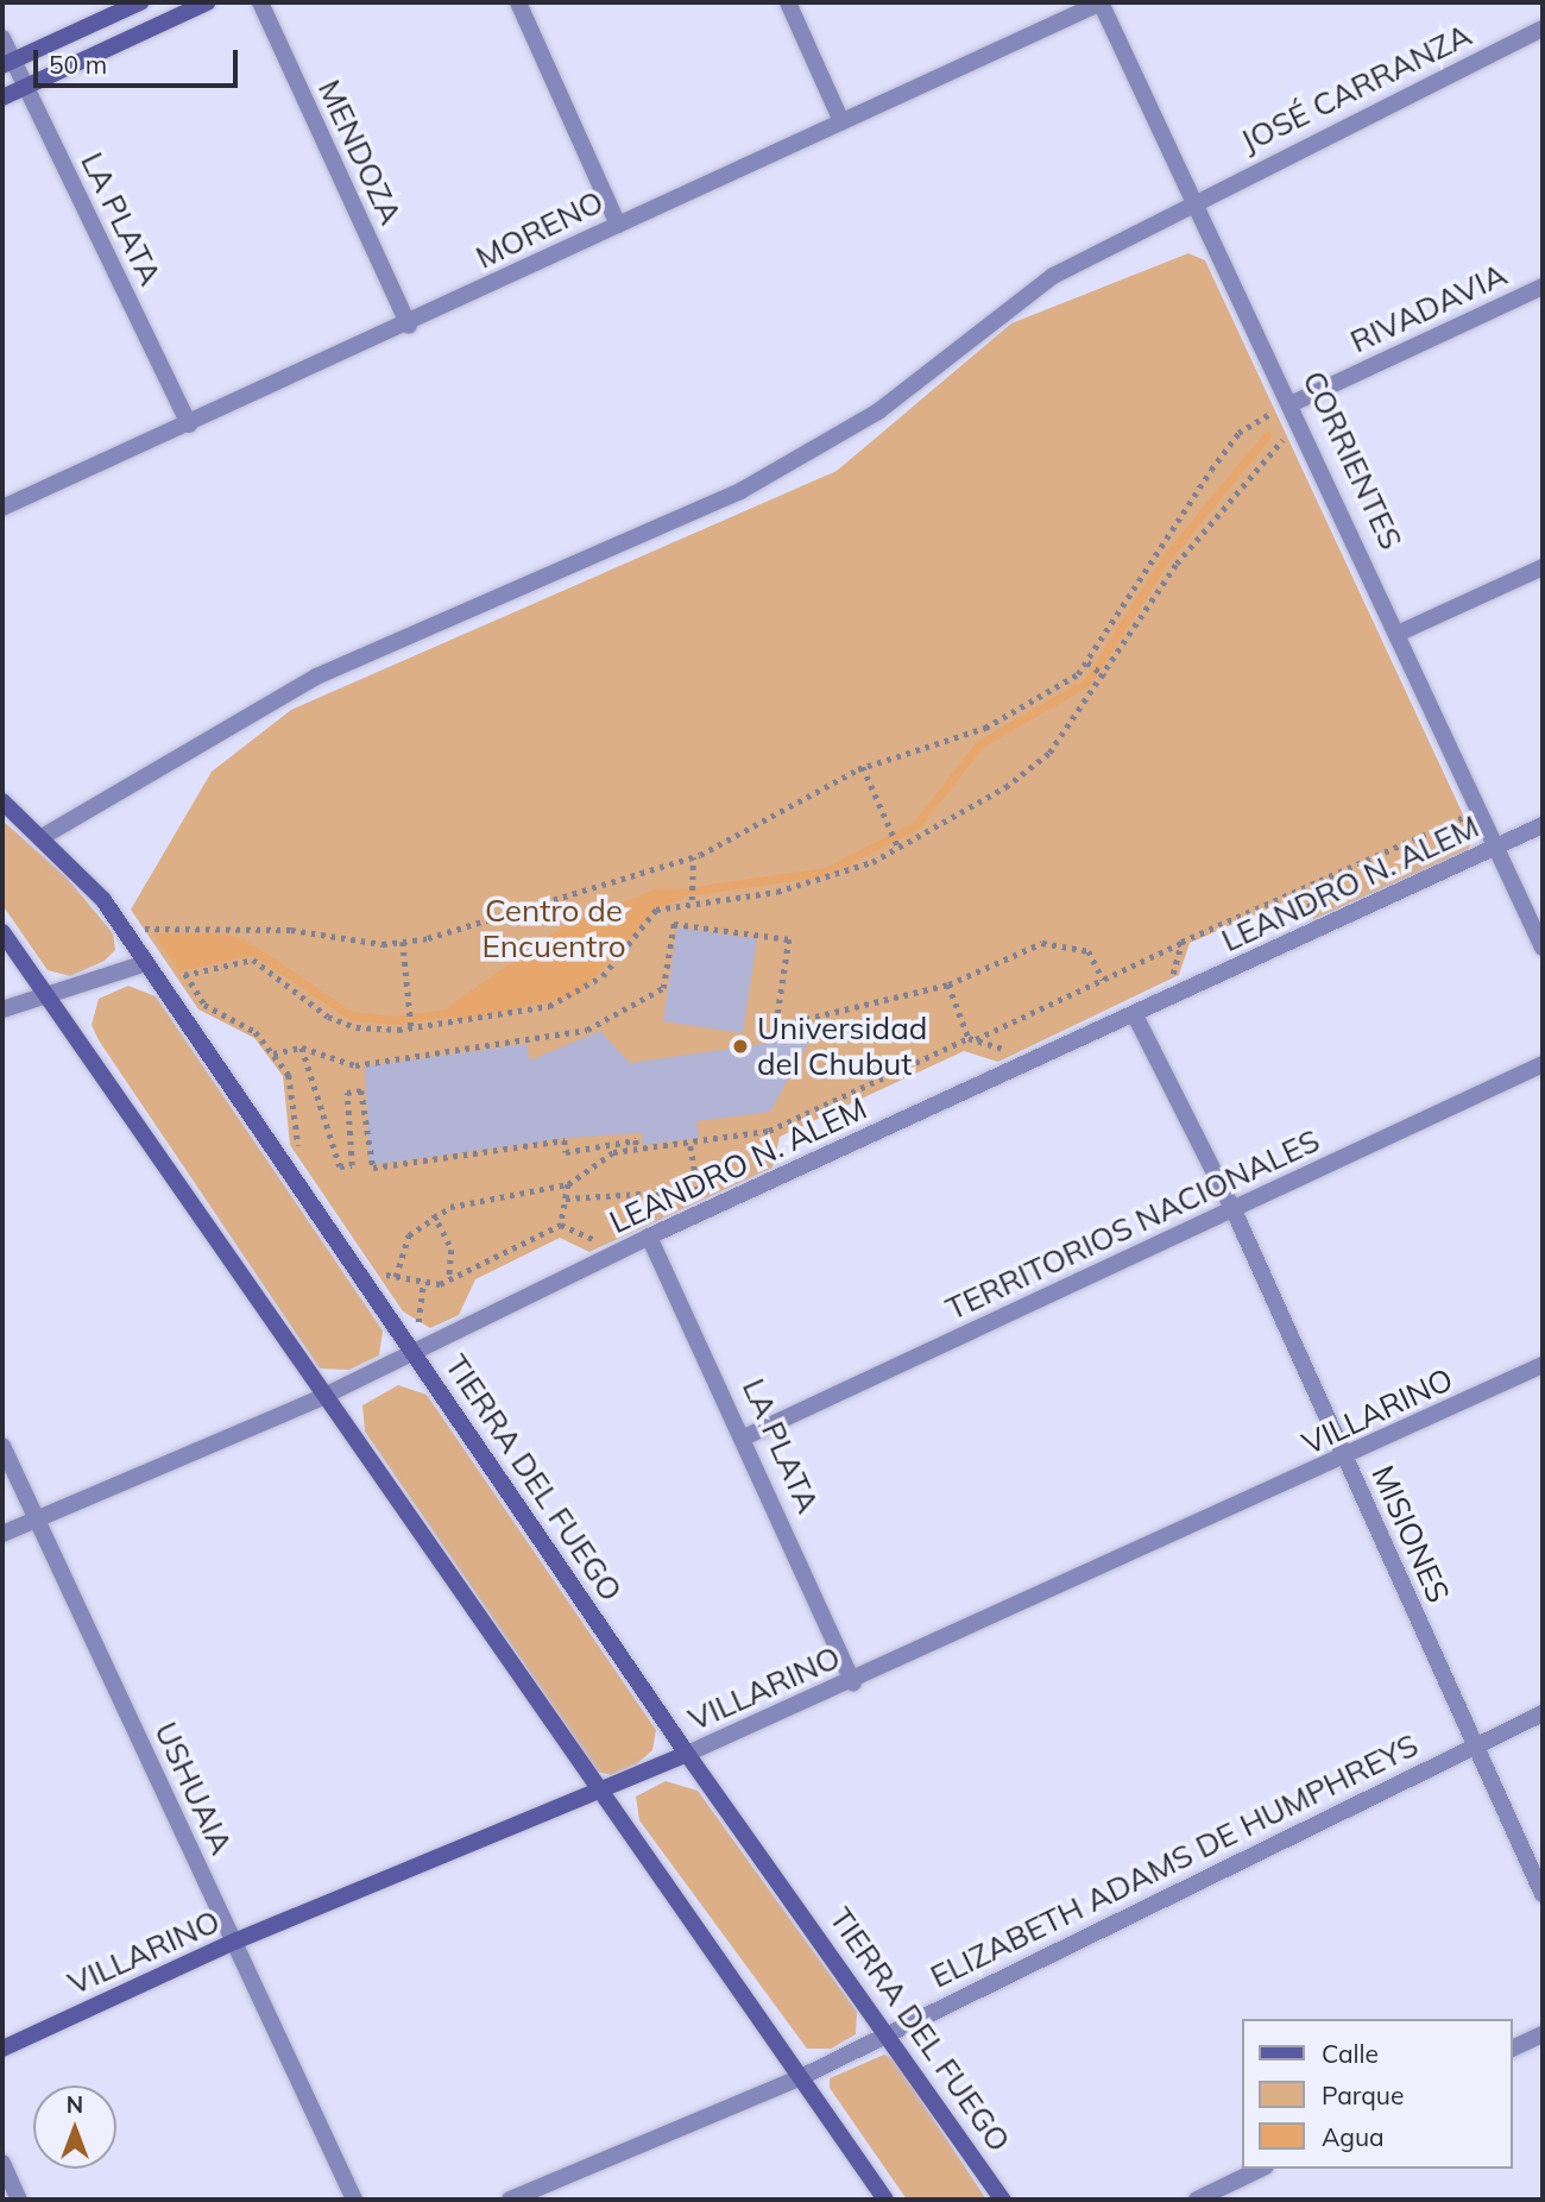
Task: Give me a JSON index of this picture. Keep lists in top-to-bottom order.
{
  "streets": {
    "street": [
      "JOSÉ CARRANZA",
      "MENDOZA",
      "LA PLATA",
      "MORENO",
      "RIVADAVIA",
      "CORRIENTES",
      "LEANDRO N. ALEM",
      "TERRITORIOS NACIONALES",
      "VILLARINO",
      "TIERRA DEL FUEGO",
      "MISIONES",
      "USHUAIA",
      "ELIZABETH ADAMS DE HUMPHREYS"
    ]
  },
  "crossings": [
    ["JOSÉ CARRANZA", "CORRIENTES"],
    ["JOSÉ CARRANZA", "TIERRA DEL FUEGO"],
    ["MENDOZA", "MORENO"],
    ["LA PLATA", "MORENO"],
    ["LA PLATA", "LEANDRO N. ALEM"],
    ["LA PLATA", "TERRITORIOS NACIONALES"],
    ["LA PLATA", "VILLARINO"],
    ["MORENO", "CORRIENTES"],
    ["RIVADAVIA", "CORRIENTES"],
    ["CORRIENTES", "LEANDRO N. ALEM"],
    ["LEANDRO N. ALEM", "TIERRA DEL FUEGO"],
    ["LEANDRO N. ALEM", "MISIONES"],
    ["LEANDRO N. ALEM", "USHUAIA"],
    ["TERRITORIOS NACIONALES", "MISIONES"],
    ["VILLARINO", "TIERRA DEL FUEGO"],
    ["VILLARINO", "MISIONES"],
    ["VILLARINO", "USHUAIA"],
    ["TIERRA DEL FUEGO", "ELIZABETH ADAMS DE HUMPHREYS"],
    ["MISIONES", "ELIZABETH ADAMS DE HUMPHREYS"]
  ],
  "parks": ["Centro de Encuentro"],
  "places": ["Universidad del Chubut"],
  "legend": ["Calle", "Parque", "Agua"],
  "scale_bar": "50 m",
  "north": "top"
}
